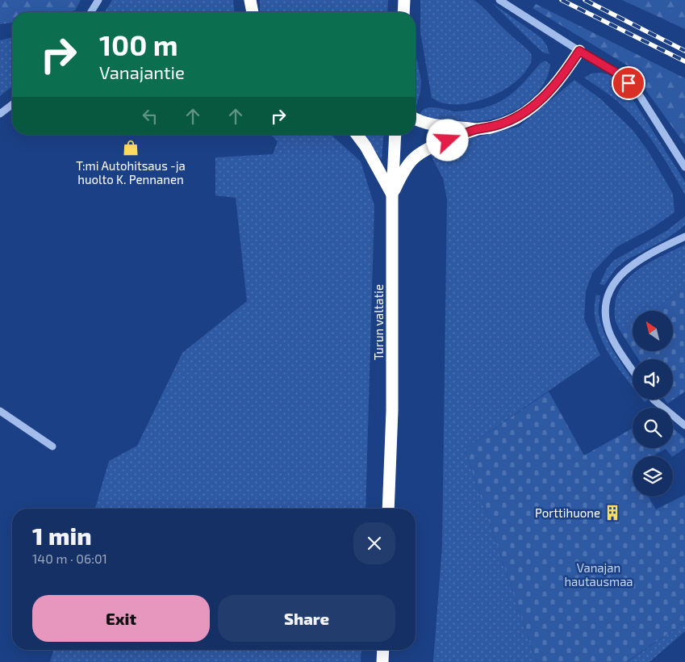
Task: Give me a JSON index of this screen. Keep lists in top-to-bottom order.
{
  "streets": {
    "highway": ["Turun valtatie"]
  },
  "parks": ["Vanajan hautausmaa"],
  "places": {
    "shop": ["T:mi Autohitsaus -ja huolto K. Pennanen"],
    "building": ["Porttihuone"]
  },
  "north": "top left",
  "page": {
    "turn": ["100 m", "Vanajantie"],
    "heading": ["1 min", "140 m · 06:01"],
    "buttons": ["Exit", "Share"]
  }
}
